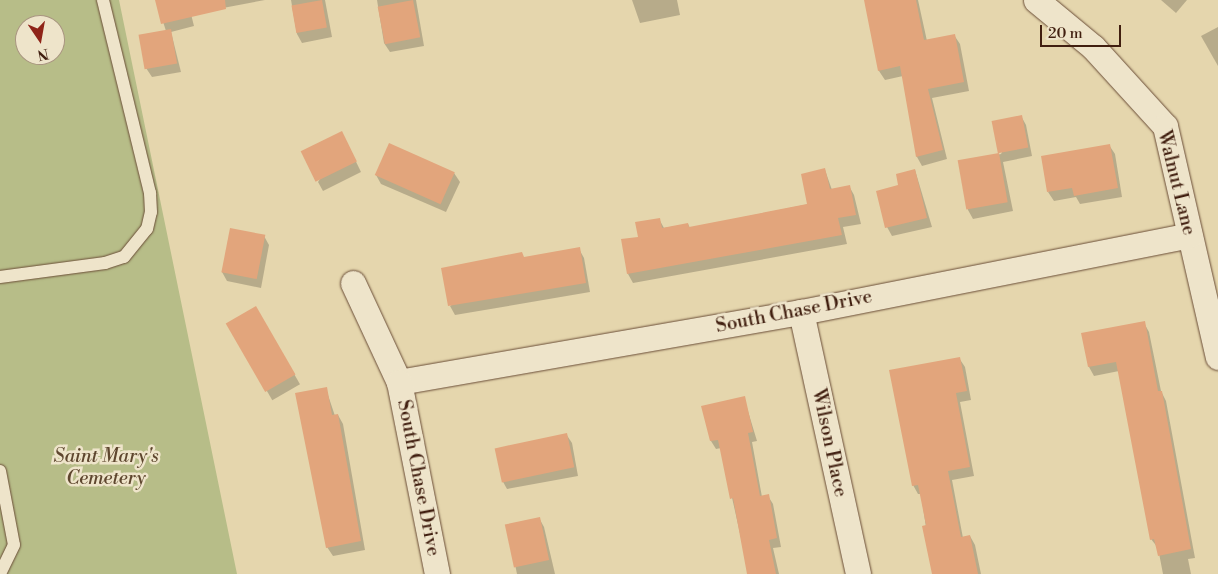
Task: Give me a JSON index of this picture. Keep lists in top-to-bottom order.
{
  "streets": {
    "street": ["Walnut Lane", "South Chase Drive", "Wilson Place"]
  },
  "crossings": [
    ["Walnut Lane", "South Chase Drive"],
    ["South Chase Drive", "Wilson Place"]
  ],
  "parks": ["Saint Mary's Cemetery"],
  "scale_bar": "20 m",
  "north": "bottom"
}
